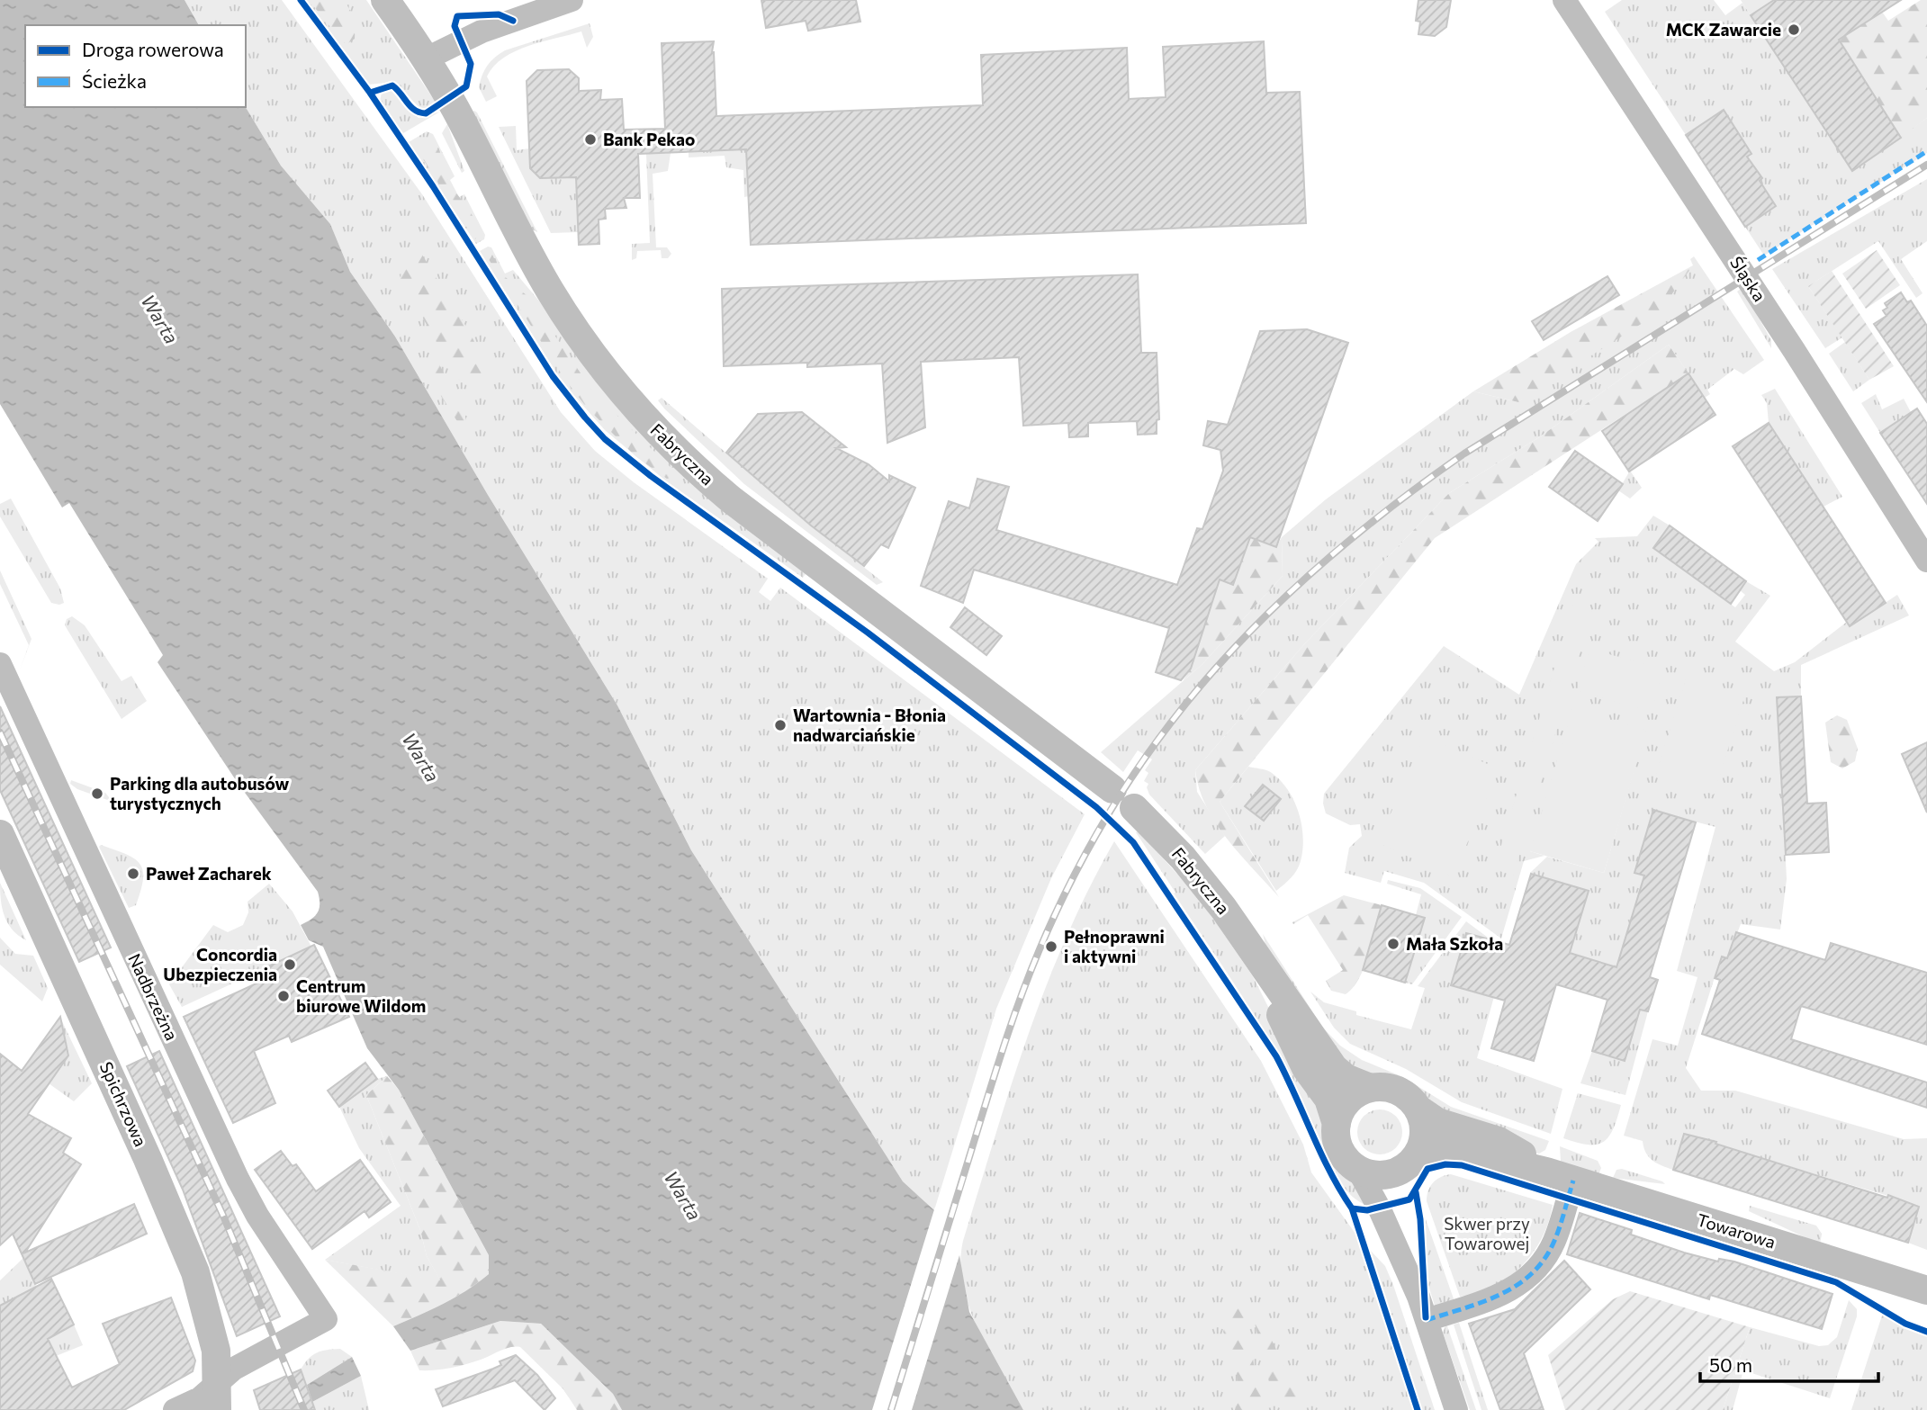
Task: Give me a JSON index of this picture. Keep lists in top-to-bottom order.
{
  "streets": {
    "street": [
      "Śląska",
      "Fabryczna",
      "Nadbrzeżna",
      "Spichrzowa",
      "Towarowa"
    ]
  },
  "crossings": [
    ["Fabryczna", "Towarowa"],
    ["Nadbrzeżna", "Spichrzowa"]
  ],
  "water": ["Warta"],
  "parks": ["Skwer przy Towarowej"],
  "places": [
    "MCK Zawarcie",
    "Bank Pekao",
    "Wartownia - Błonia nadwarciańskie",
    "Parking dla autobusów turystycznych",
    "Paweł Zacharek",
    "Mała Szkoła",
    "Pełnoprawni i aktywni",
    "Concordia Ubezpieczenia",
    "Centrum biurowe Wildom"
  ],
  "legend": ["Droga rowerowa", "Ścieżka"],
  "scale_bar": "50 m"
}
